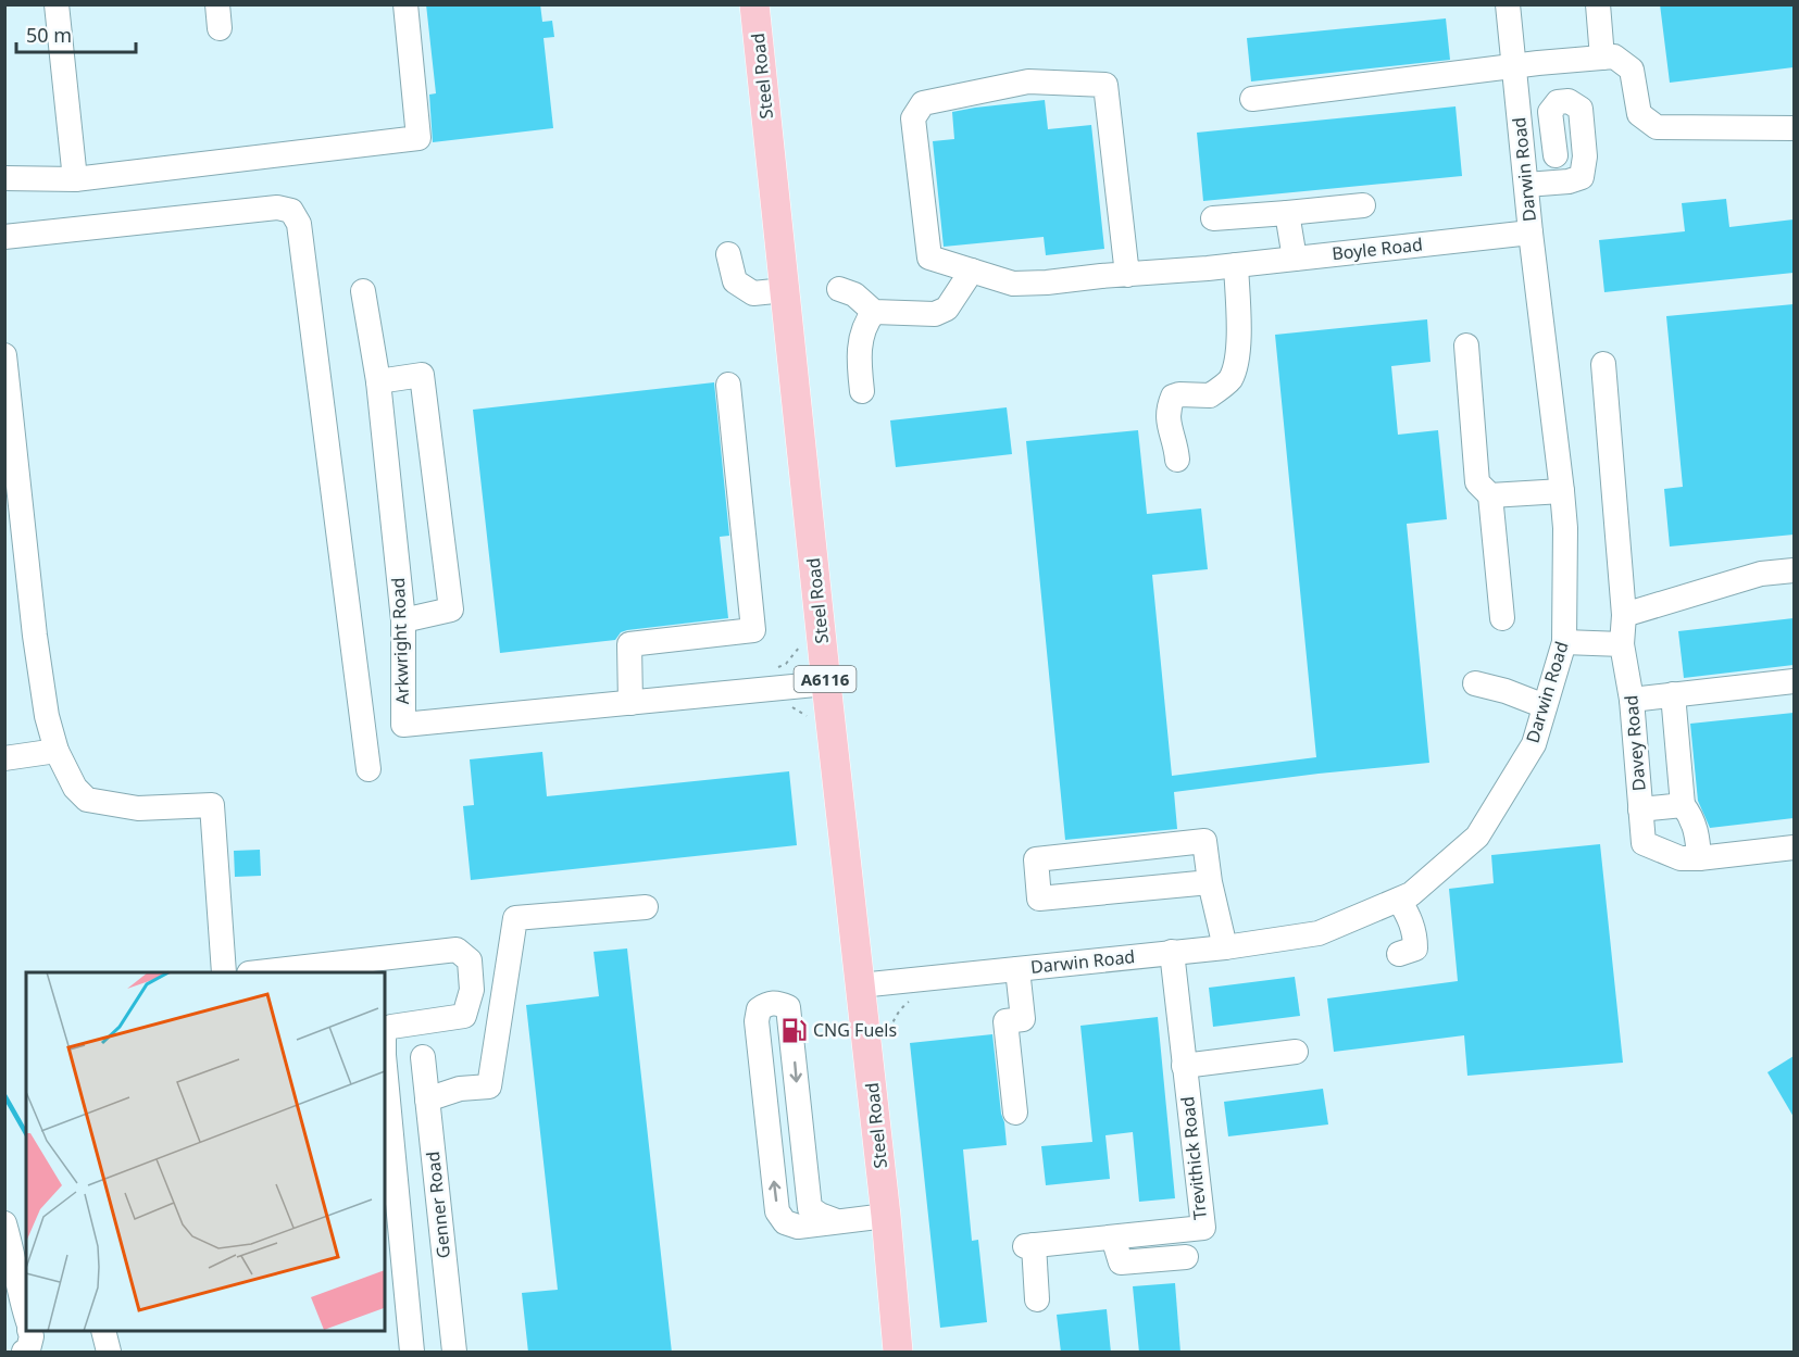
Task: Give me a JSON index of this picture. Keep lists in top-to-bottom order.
{
  "streets": {
    "main road": ["Steel Road", "A6116"],
    "street": [
      "Darwin Road",
      "Boyle Road",
      "Arkwright Road",
      "Davey Road",
      "Trevithick Road",
      "Genner Road"
    ]
  },
  "crossings": [
    ["Steel Road", "Darwin Road"],
    ["Steel Road", "Arkwright Road"],
    ["Darwin Road", "Boyle Road"],
    ["Darwin Road", "Trevithick Road"]
  ],
  "places": {
    "fuel station": ["CNG Fuels"]
  },
  "scale_bar": "50 m"
}
